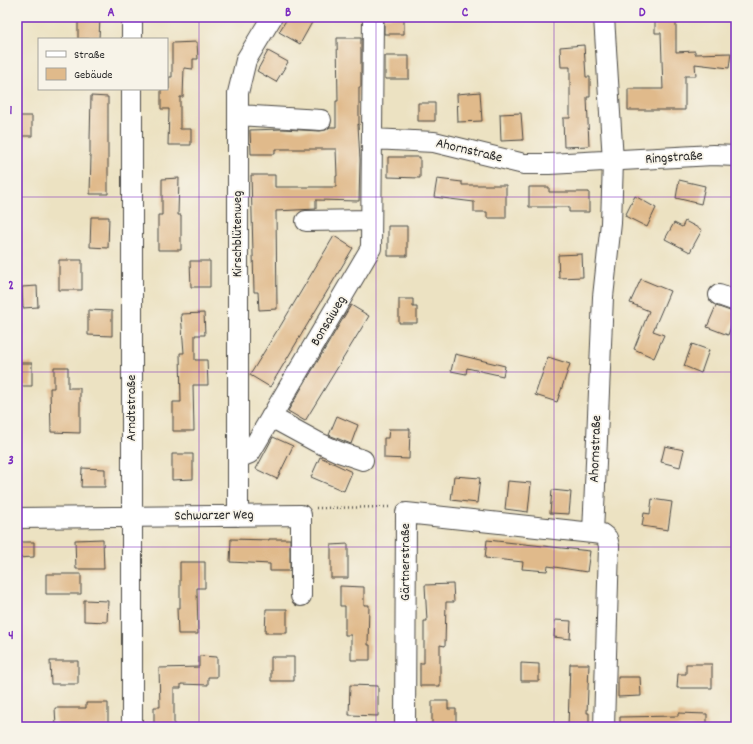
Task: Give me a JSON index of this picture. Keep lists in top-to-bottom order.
{
  "streets": {
    "street": [
      "Ahornstraße",
      "Ringstraße",
      "Kirschblütenweg",
      "Bonsaiweg",
      "Arndtstraße",
      "Schwarzer Weg",
      "Gärtnerstraße"
    ]
  },
  "crossings": [
    ["Ahornstraße", "Ringstraße"],
    ["Ahornstraße", "Bonsaiweg"],
    ["Ahornstraße", "Gärtnerstraße"],
    ["Kirschblütenweg", "Bonsaiweg"],
    ["Arndtstraße", "Schwarzer Weg"]
  ],
  "legend": ["Straße", "Gebäude"],
  "grid": {
    "columns": [
      "A",
      "B",
      "C",
      "D"
    ],
    "rows": [
      "1",
      "2",
      "3",
      "4"
    ]
  }
}
